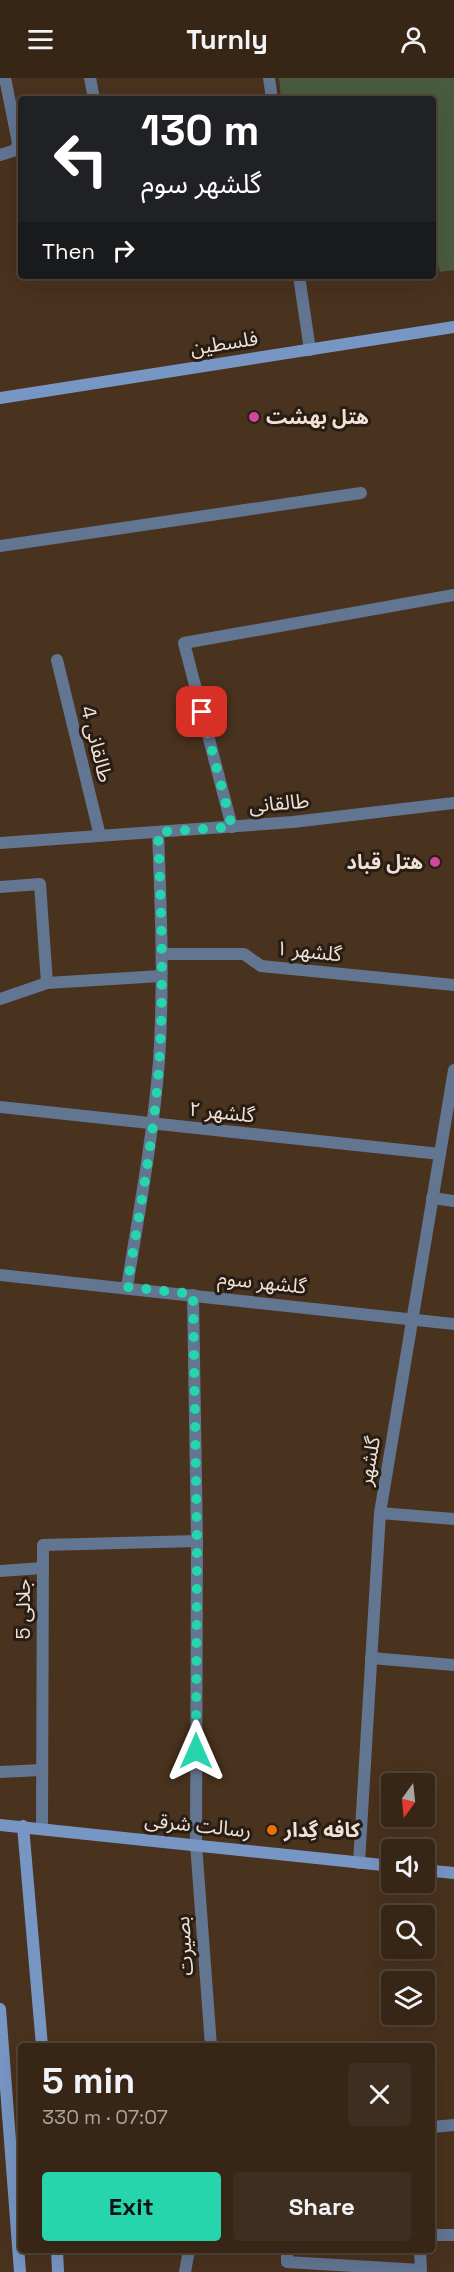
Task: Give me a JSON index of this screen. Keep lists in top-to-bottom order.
{
  "streets": {
    "main road": ["فلسطین", "رسالت شرقی"],
    "street": [
      "طالقانی 4",
      "طالقانی",
      "گلشهر ۱",
      "گلشهر ۲",
      "گلشهر سوم",
      "گلشهر",
      "جلالی 5",
      "بصیرت"
    ]
  },
  "crossings": [
    ["طالقانی 4", "طالقانی"],
    ["گلشهر ۲", "گلشهر"],
    ["گلشهر سوم", "گلشهر"],
    ["گلشهر سوم", "بصیرت"],
    ["گلشهر", "رسالت شرقی"],
    ["جلالی 5", "رسالت شرقی"],
    ["جلالی 5", "بصیرت"],
    ["رسالت شرقی", "بصیرت"]
  ],
  "places": ["هتل بهشت", "هتل قباد", "کافه گِدار"],
  "north": "bottom",
  "page": {
    "header": "Turnly",
    "turn": ["130 m", "گلشهر سوم"],
    "then": "Then",
    "heading": ["5 min", "330 m · 07:07"],
    "buttons": ["Exit", "Share"]
  }
}
